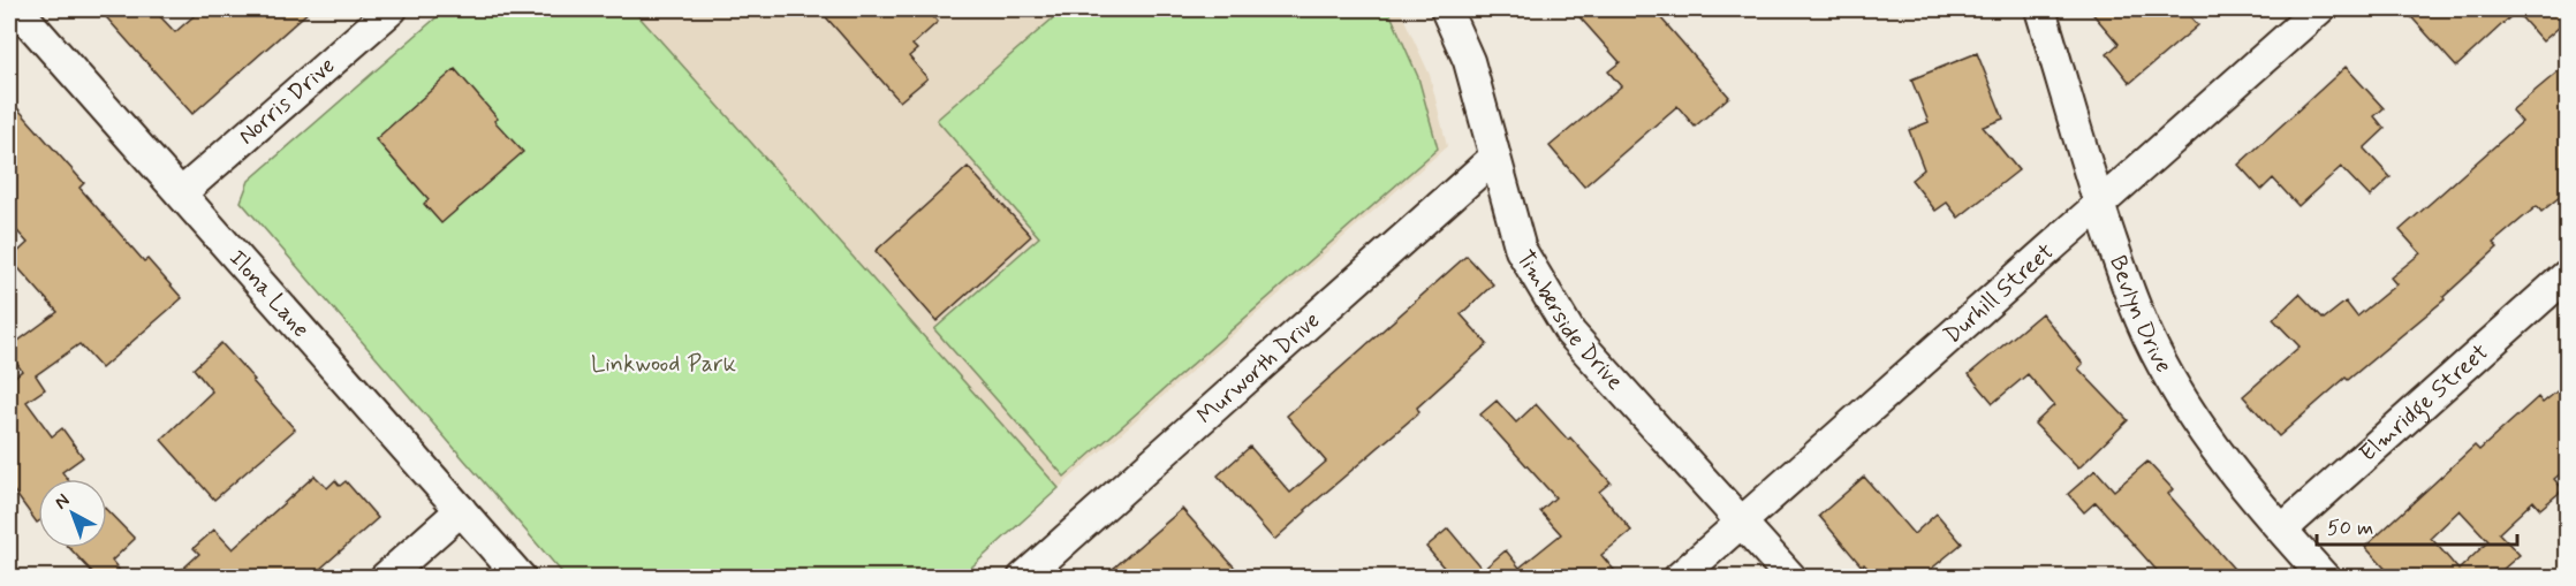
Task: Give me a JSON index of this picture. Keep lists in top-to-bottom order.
{
  "streets": {
    "street": [
      "Norris Drive",
      "Durhill Street",
      "Ilona Lane",
      "Bevlyn Drive",
      "Timberside Drive",
      "Murworth Drive",
      "Elmridge Street"
    ]
  },
  "crossings": [
    ["Norris Drive", "Ilona Lane"],
    ["Durhill Street", "Bevlyn Drive"],
    ["Durhill Street", "Timberside Drive"],
    ["Bevlyn Drive", "Elmridge Street"],
    ["Timberside Drive", "Murworth Drive"]
  ],
  "parks": ["Linkwood Park"],
  "scale_bar": "50 m",
  "north": "top left"
}
